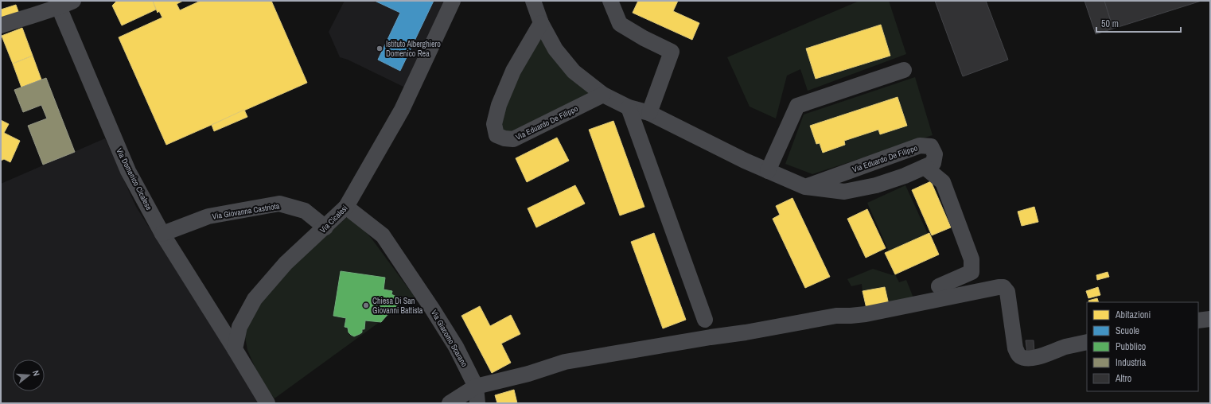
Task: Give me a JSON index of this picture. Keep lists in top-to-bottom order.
{
  "streets": {
    "street": [
      "Via Eduardo De Filippo",
      "Via Domenico Cicalese",
      "Via Giovanna Castriota",
      "Via Cicalesi",
      "Via Giacomo Scarano"
    ]
  },
  "crossings": [
    ["Via Domenico Cicalese", "Via Giovanna Castriota"],
    ["Via Domenico Cicalese", "Via Cicalesi"],
    ["Via Giovanna Castriota", "Via Cicalesi"],
    ["Via Cicalesi", "Via Giacomo Scarano"]
  ],
  "places": ["Istituto Alberghiero Domenico Rea", "Chiesa Di San Giovanni Battista"],
  "legend": [
    "Abitazioni",
    "Scuole",
    "Pubblico",
    "Industria",
    "Altro"
  ],
  "scale_bar": "50 m",
  "north": "right"
}
